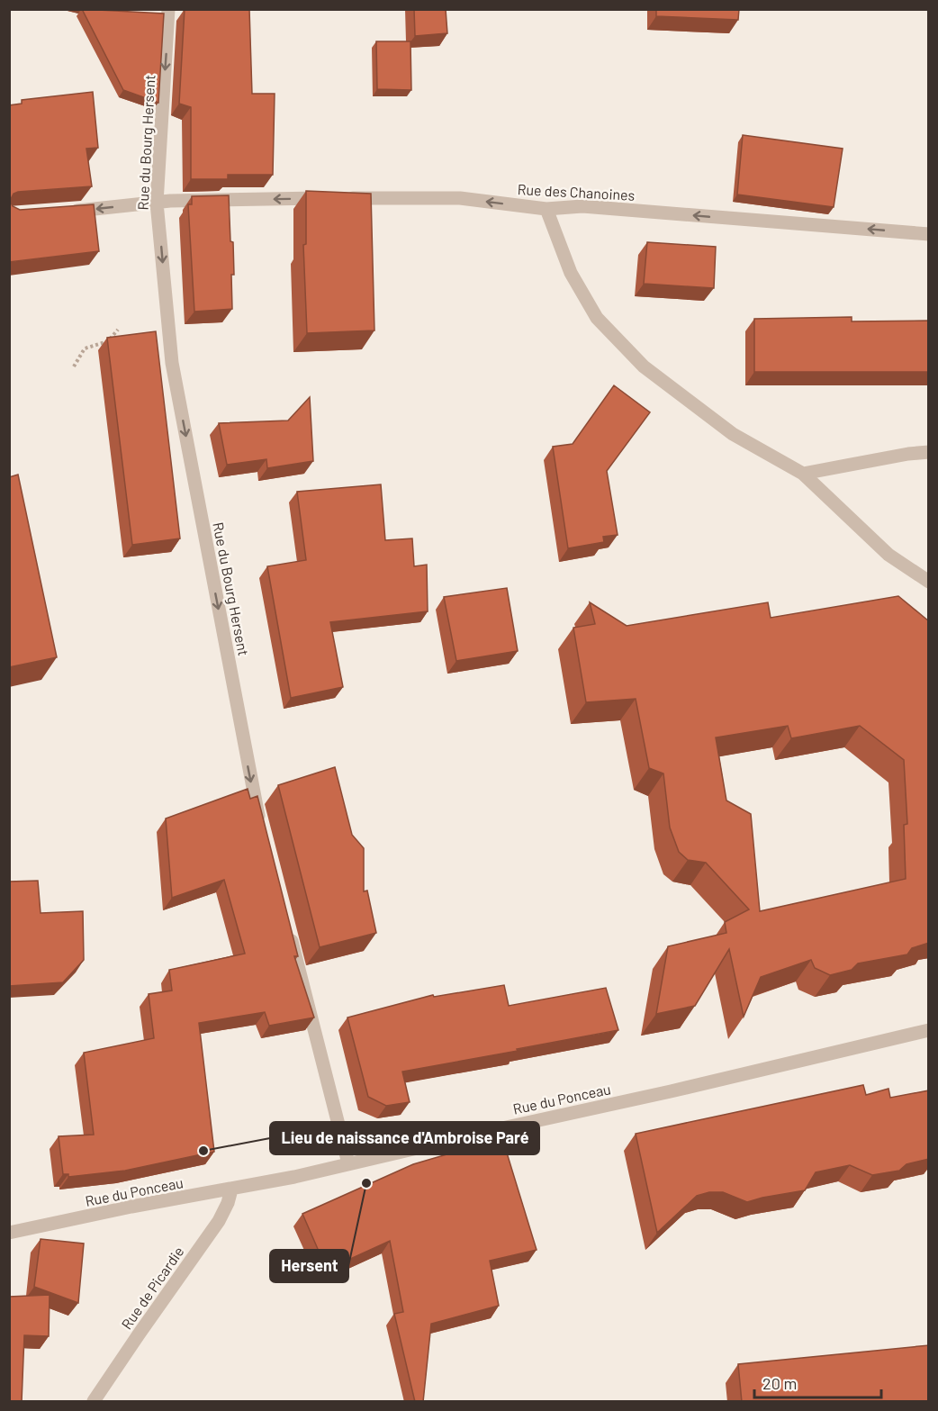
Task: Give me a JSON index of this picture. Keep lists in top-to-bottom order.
{
  "streets": {
    "street": [
      "Rue du Bourg Hersent",
      "Rue des Chanoines",
      "Rue du Ponceau",
      "Rue de Picardie"
    ]
  },
  "crossings": [
    ["Rue du Bourg Hersent", "Rue des Chanoines"],
    ["Rue du Ponceau", "Rue de Picardie"]
  ],
  "one_way": ["Rue du Bourg Hersent", "Rue des Chanoines"],
  "places": ["Lieu de naissance d'Ambroise Paré", "Hersent"],
  "scale_bar": "20 m"
}
